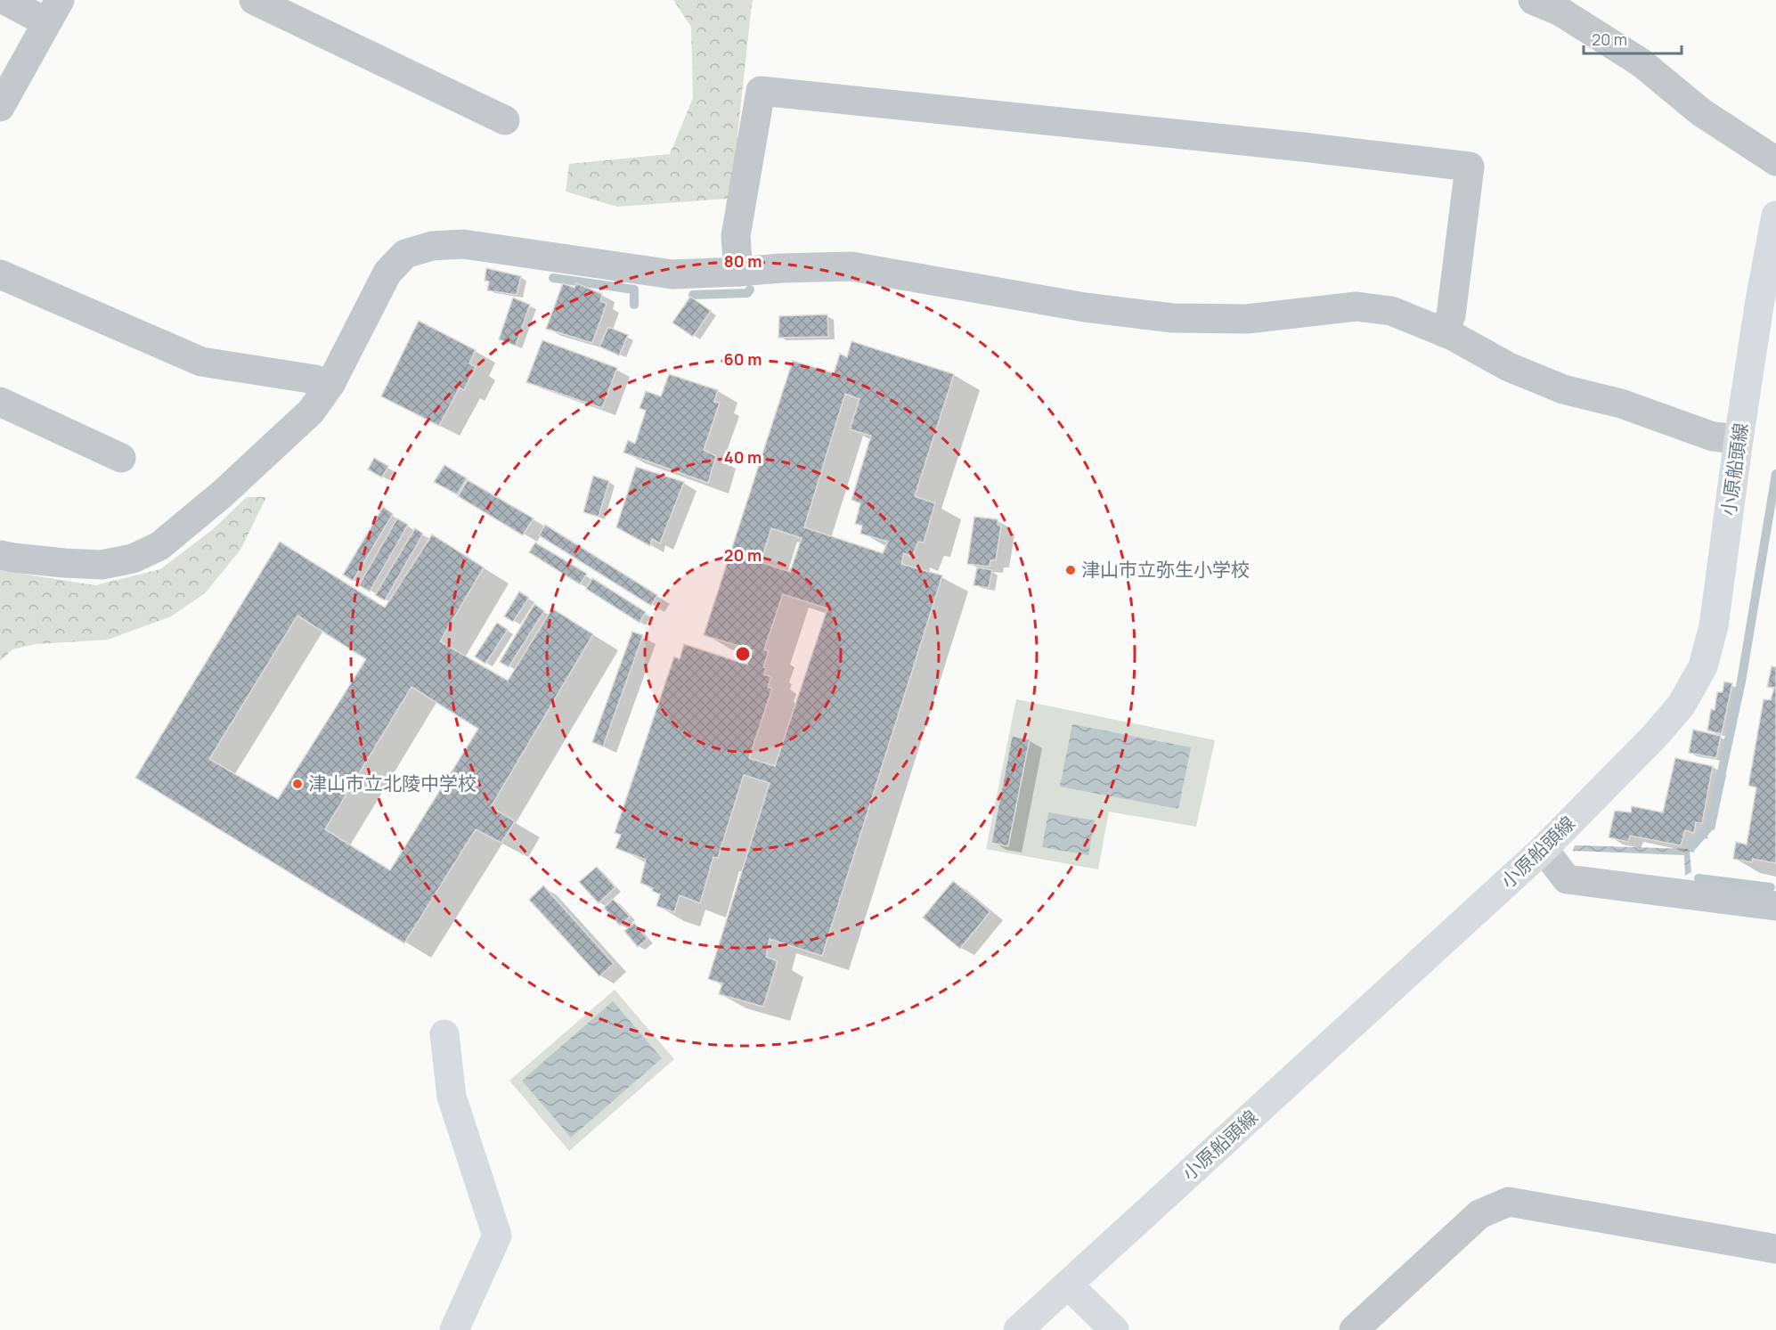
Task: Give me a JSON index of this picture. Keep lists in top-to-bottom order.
{
  "streets": {
    "main road": ["小原船頭線"]
  },
  "places": ["津山市立弥生小学校", "津山市立北陵中学校"],
  "scale_bar": "20 m",
  "rings": [
    "80 m",
    "60 m",
    "40 m",
    "20 m"
  ]
}
